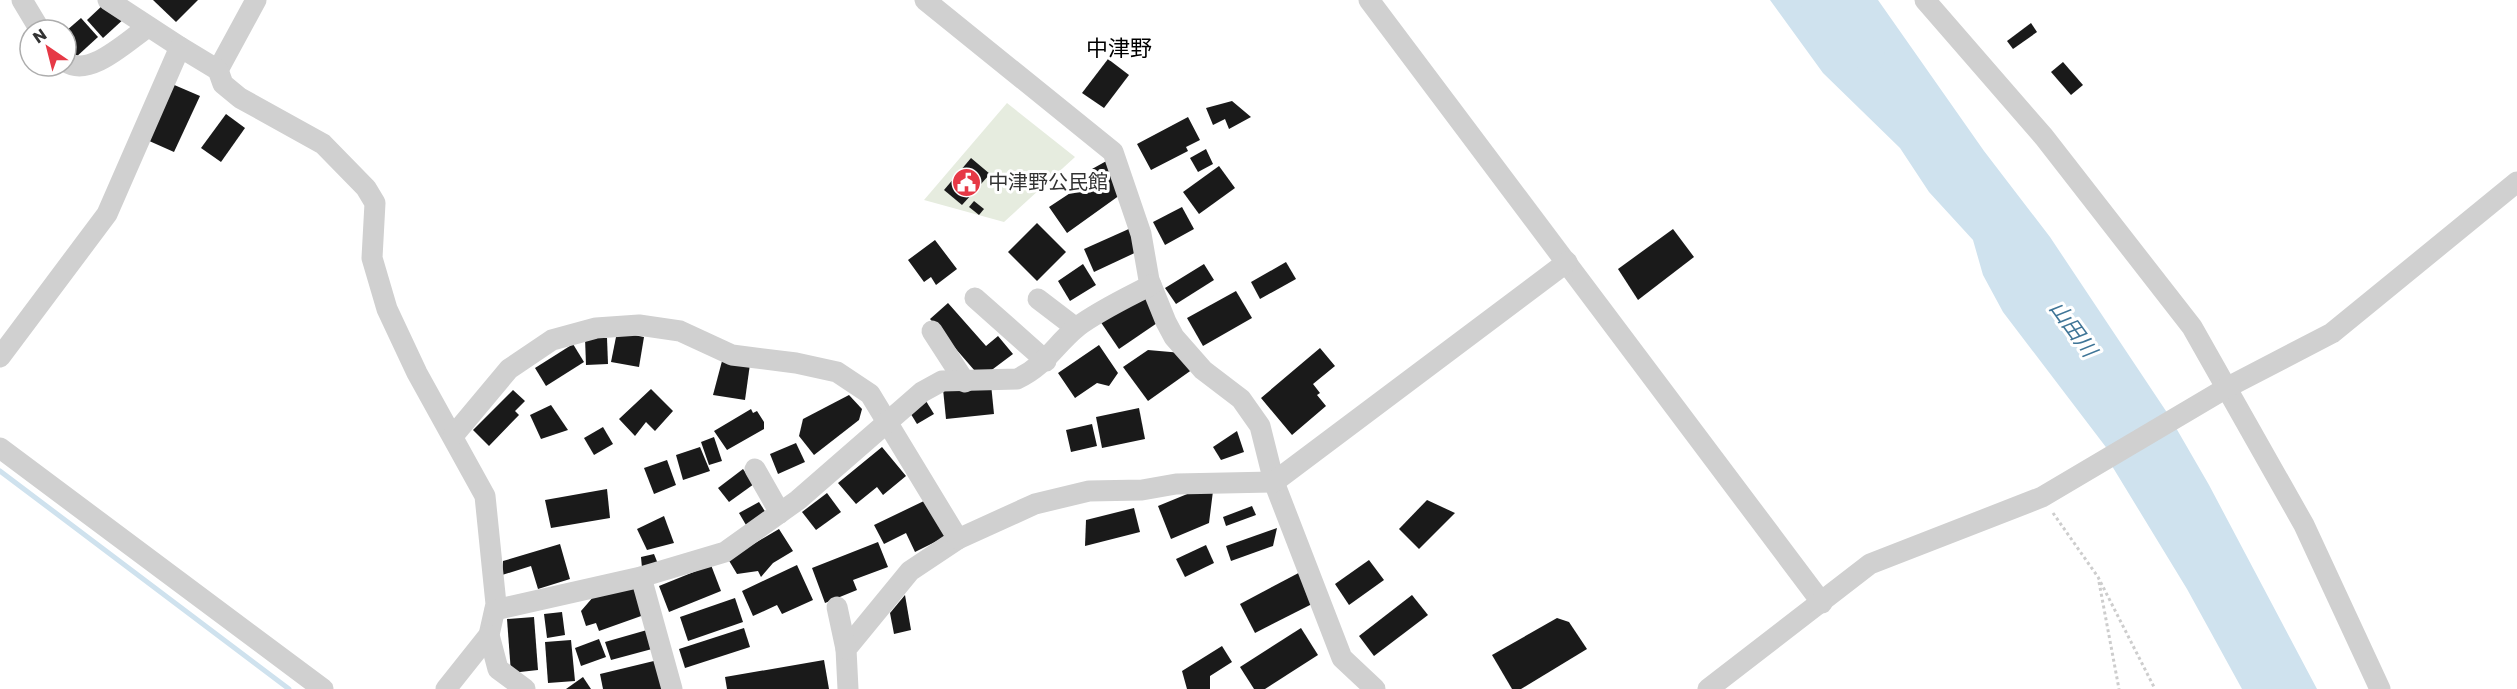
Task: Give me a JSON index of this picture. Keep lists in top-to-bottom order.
{
  "districts": ["中津野"],
  "water": ["山田川"],
  "places": {
    "public building": ["中津野公民館"]
  },
  "north": "top left"
}
